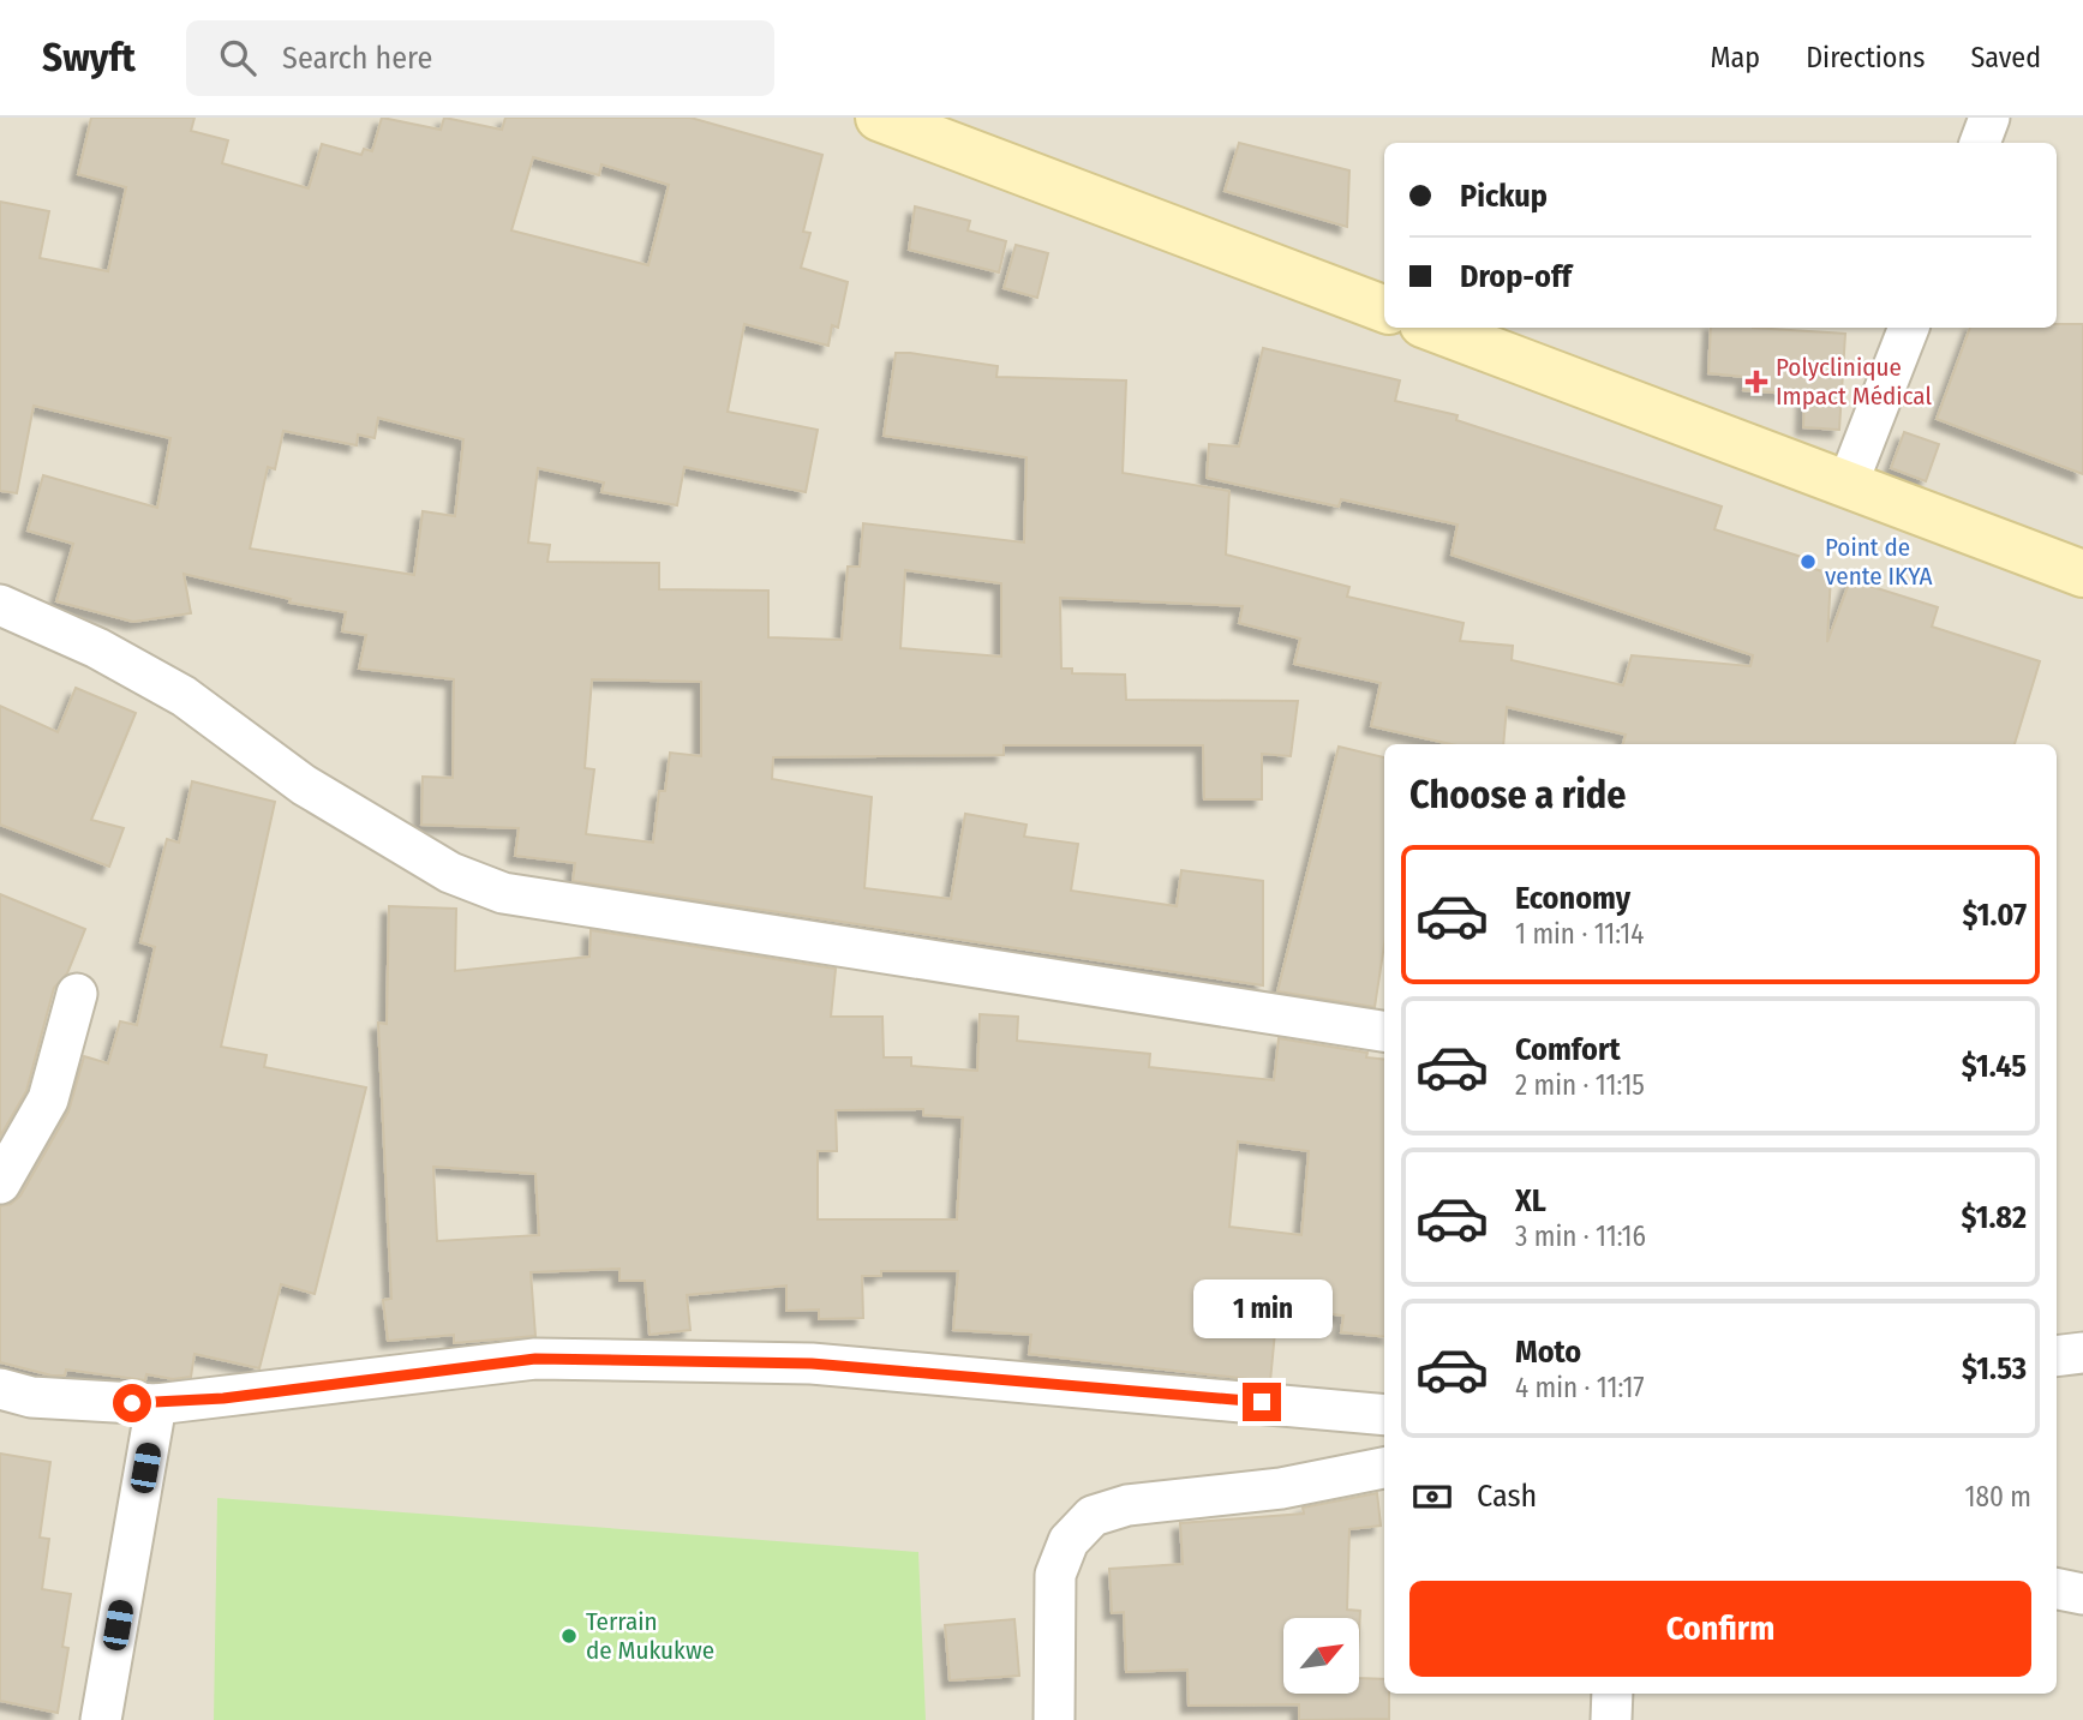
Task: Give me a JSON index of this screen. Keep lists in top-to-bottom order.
{
  "places": {
    "health": ["Polyclinique Impact Médical"],
    "other": ["Point de vente IKYA", "Terrain de Mukukwe"]
  },
  "north": "top right",
  "page": {
    "header": "Swyft",
    "search": "Search here",
    "nav": ["Map", "Directions", "Saved"],
    "banner": ["Pickup", "Drop-off"],
    "heading": "Choose a ride",
    "list": [
      {
        "name": "Economy",
        "note": "1 min · 11:14",
        "value": "$1.07"
      },
      {
        "name": "Comfort",
        "note": "2 min · 11:15",
        "value": "$1.45"
      },
      {
        "name": "XL",
        "note": "3 min · 11:16",
        "value": "$1.82"
      },
      {
        "name": "Moto",
        "note": "4 min · 11:17",
        "value": "$1.53"
      }
    ],
    "bubble": "1 min",
    "pay": ["Cash", "180 m"],
    "buttons": "Confirm"
  }
}
